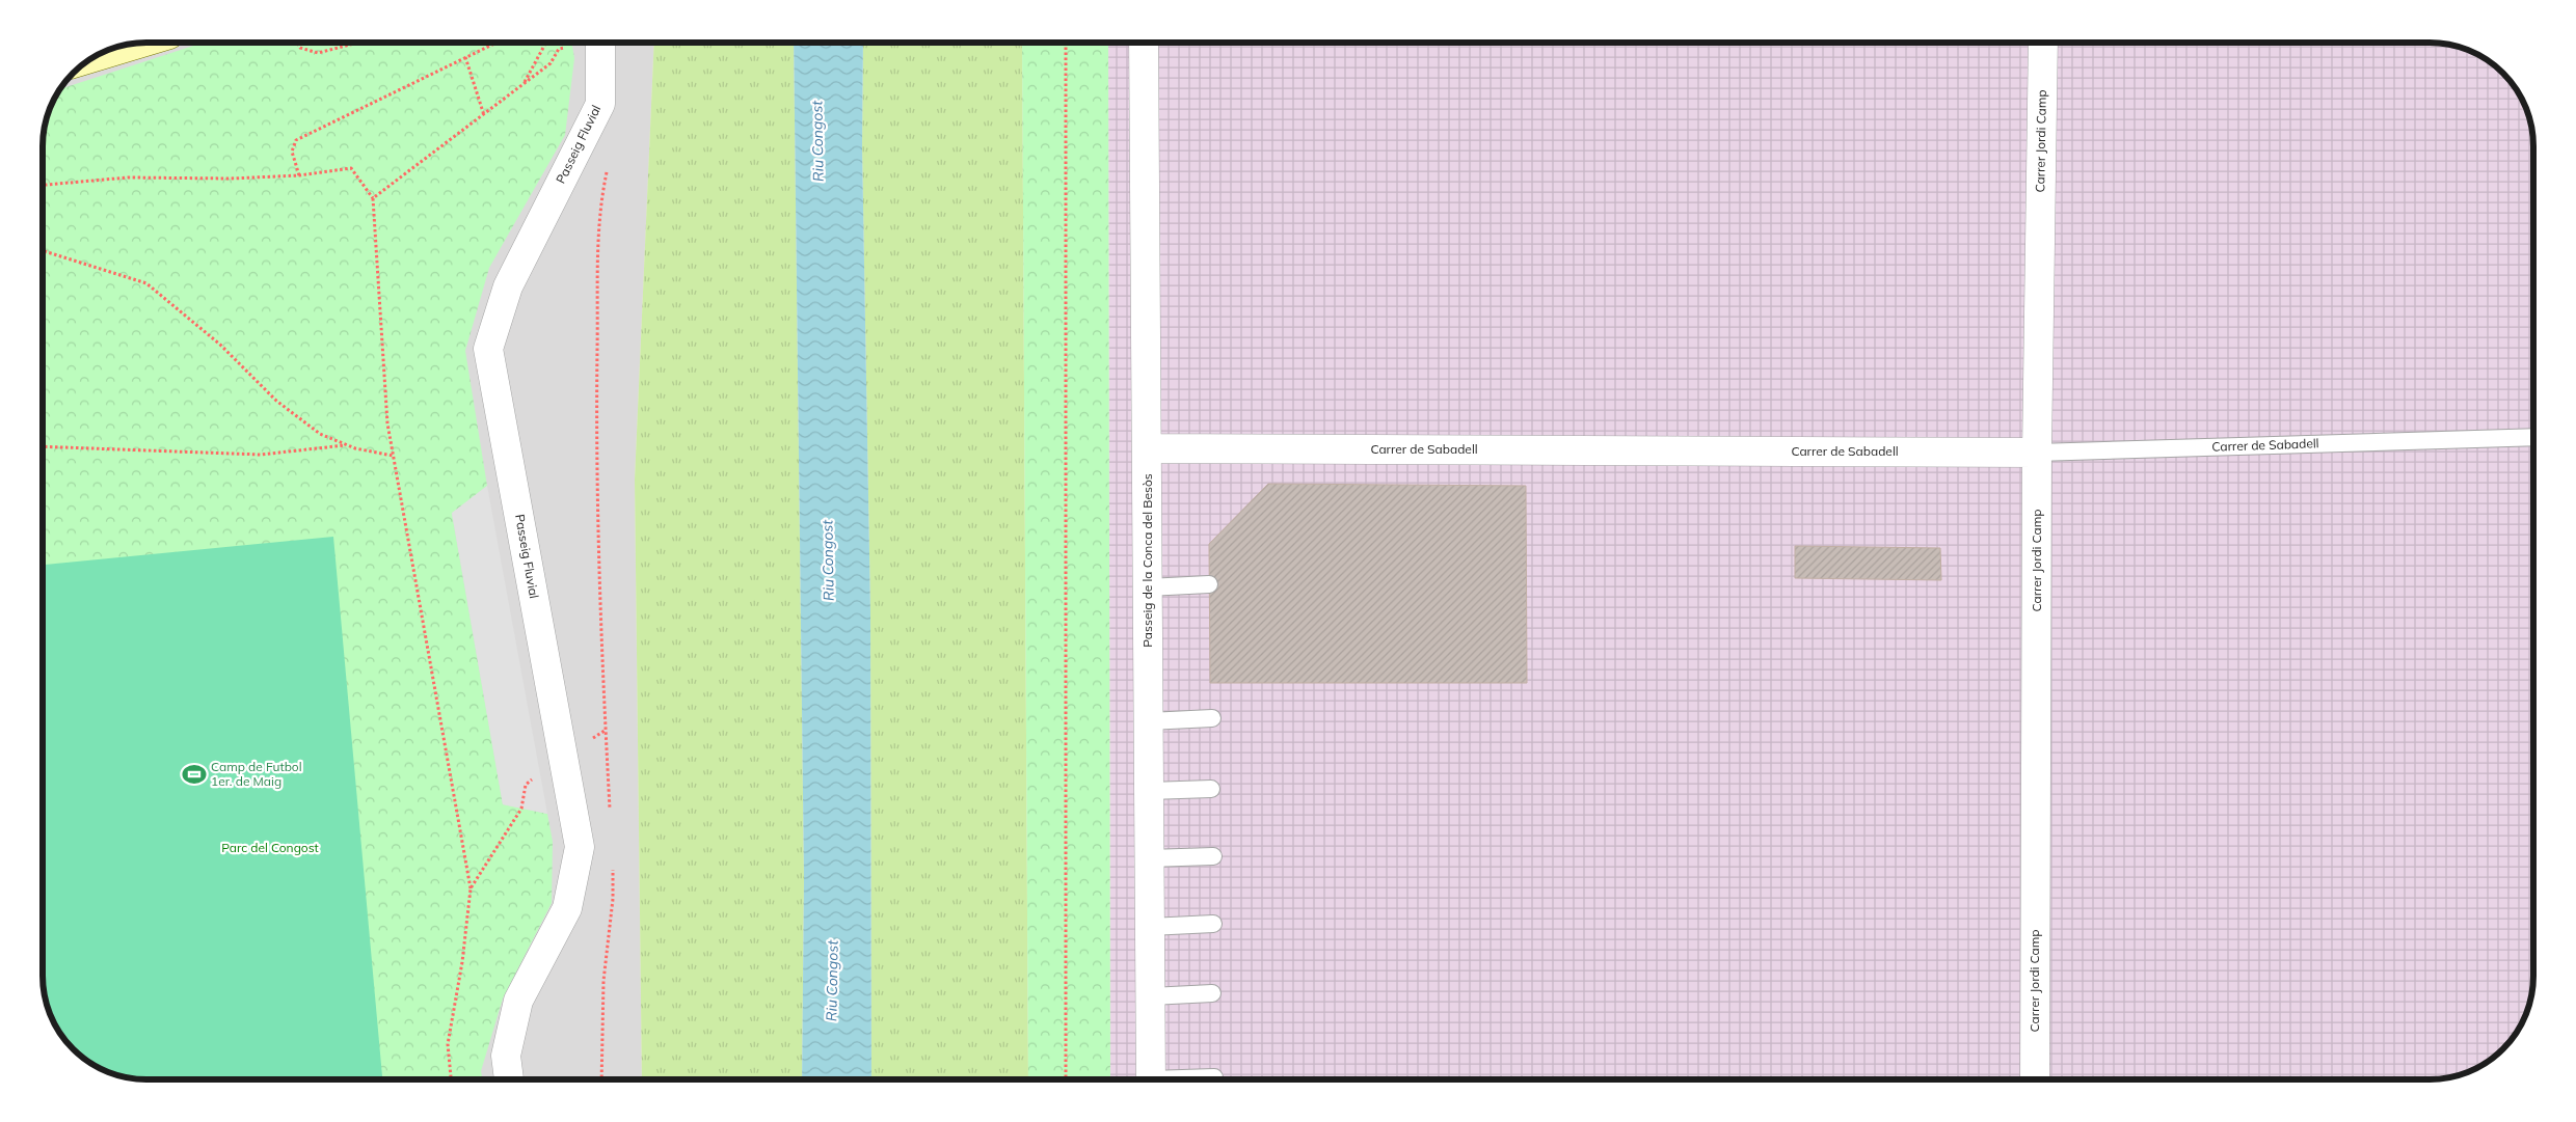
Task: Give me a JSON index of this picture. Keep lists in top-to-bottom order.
{
  "streets": {
    "street": [
      "Carrer Jordi Camp",
      "Passeig Fluvial",
      "Carrer de Sabadell",
      "Passeig de la Conca del Besòs"
    ]
  },
  "crossings": [
    ["Carrer Jordi Camp", "Carrer de Sabadell"],
    ["Carrer de Sabadell", "Passeig de la Conca del Besòs"]
  ],
  "water": ["Riu Congost"],
  "parks": ["Parc del Congost"],
  "places": {
    "sports": ["Camp de Futbol 1er. de Maig"]
  }
}
